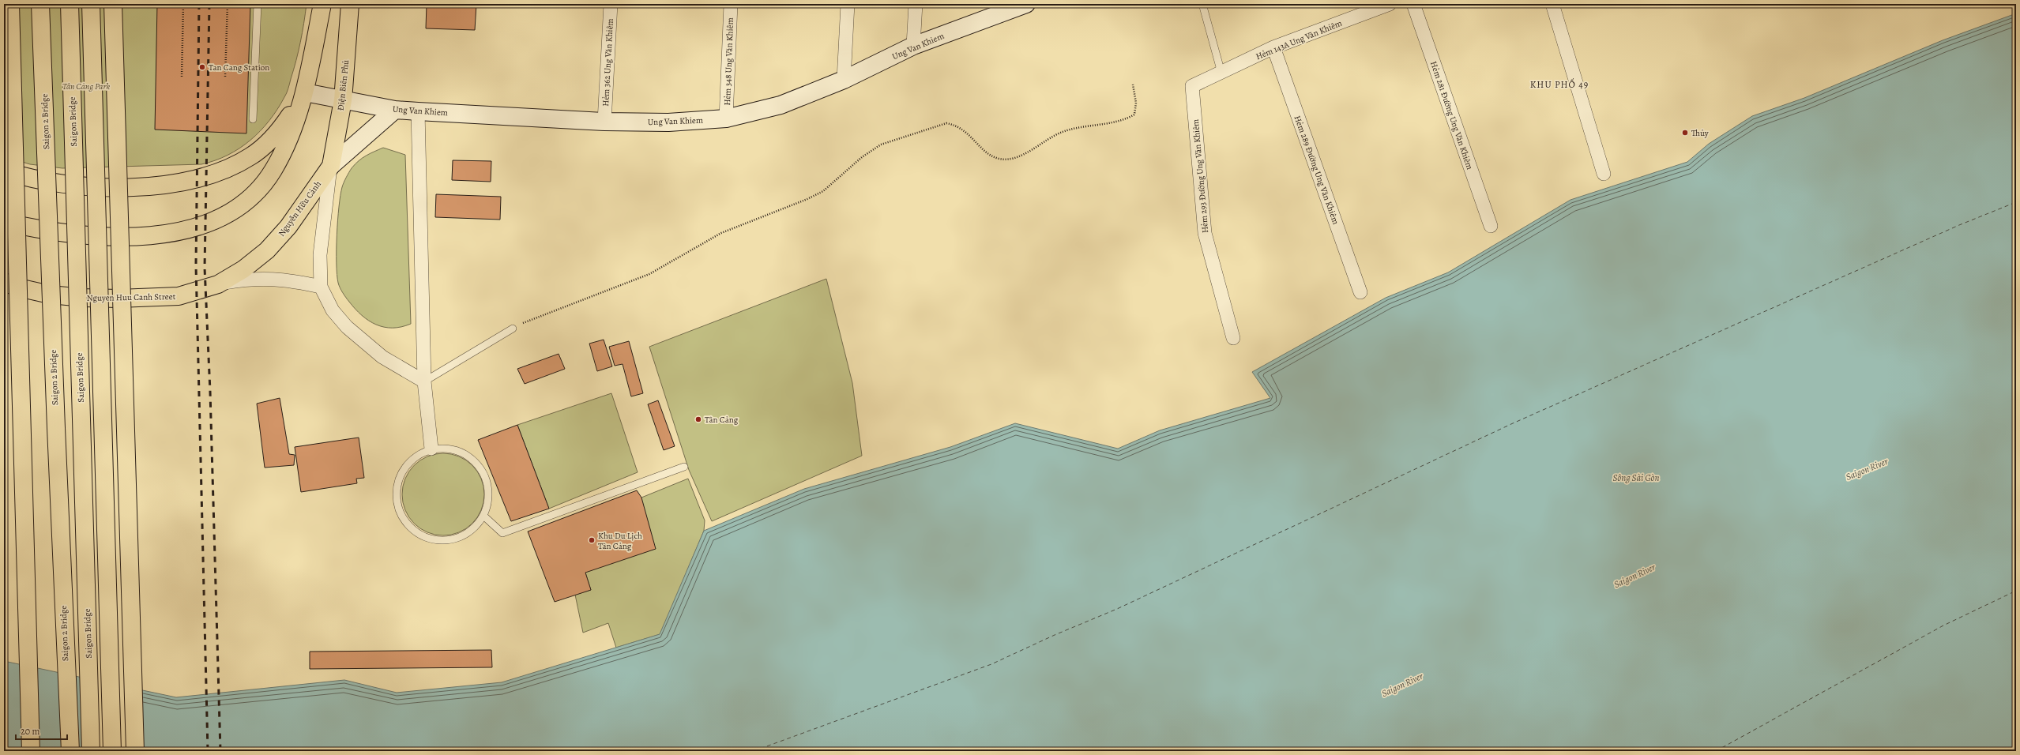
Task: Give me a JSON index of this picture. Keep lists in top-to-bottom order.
{
  "streets": {
    "main road": [
      "Ung Van Khiem",
      "Điện Biên Phủ",
      "Saigon 2 Bridge",
      "Saigon Bridge",
      "Nguyễn Hữu Cảnh",
      "Nguyen Huu Canh Street"
    ],
    "street": [
      "Hẻm 143A Ung Văn Khiêm",
      "Hẻm 348 Ung Văn Khiêm",
      "Hẻm 362 Ung Văn Khiêm",
      "Hẻm 281 Đường Ung Văn Khiêm",
      "Hẻm 289 Đường Ung Văn Khiêm",
      "Hẻm 293 Đường Ung Văn Khiêm"
    ]
  },
  "crossings": [
    ["Hẻm 143A Ung Văn Khiêm", "Hẻm 289 Đường Ung Văn Khiêm"],
    ["Hẻm 143A Ung Văn Khiêm", "Hẻm 293 Đường Ung Văn Khiêm"],
    ["Ung Van Khiem", "Hẻm 348 Ung Văn Khiêm"],
    ["Ung Van Khiem", "Hẻm 362 Ung Văn Khiêm"],
    ["Ung Van Khiem", "Điện Biên Phủ"],
    ["Điện Biên Phủ", "Nguyễn Hữu Cảnh"],
    ["Nguyễn Hữu Cảnh", "Nguyen Huu Canh Street"]
  ],
  "districts": ["KHU PHỐ 49"],
  "water": ["Saigon River", "Sông Sài Gòn"],
  "parks": ["Tân Cảng Park"],
  "places": [
    "Tan Cang Station",
    "Thủy",
    "Tân Cảng",
    "Khu Du Lịch Tân Cảng"
  ],
  "scale_bar": "20 m"
}
